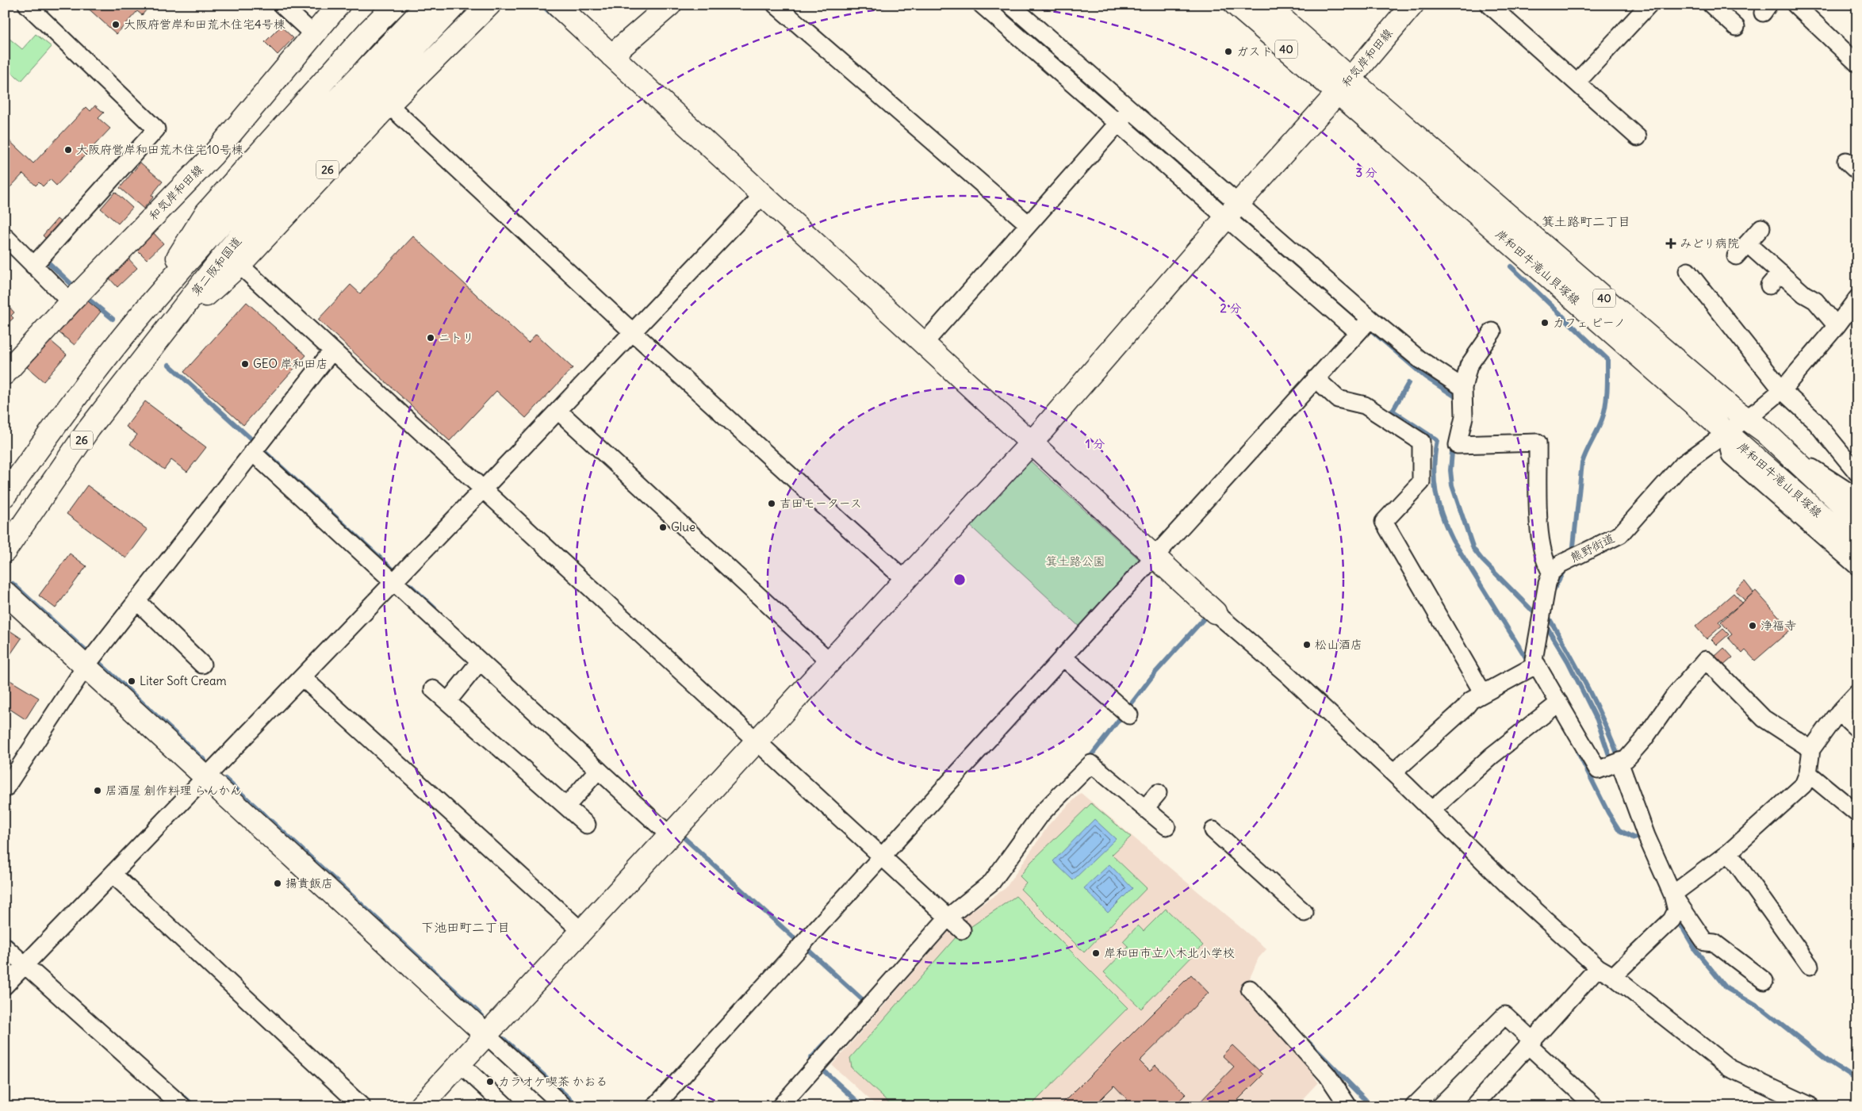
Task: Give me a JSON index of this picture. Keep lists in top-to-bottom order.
{
  "streets": {
    "main road": [
      "40",
      "和気岸和田線",
      "26",
      "第二阪和国道",
      "岸和田牛滝山貝塚線"
    ],
    "street": ["熊野街道"]
  },
  "crossings": [
    ["和気岸和田線", "岸和田牛滝山貝塚線"],
    ["26", "第二阪和国道"],
    ["岸和田牛滝山貝塚線", "熊野街道"]
  ],
  "districts": ["箕土路町二丁目", "下池田町二丁目"],
  "parks": ["箕土路公園"],
  "places": {
    "other": [
      "大阪府営岸和田荒木住宅4号棟",
      "ガスト",
      "大阪府営岸和田荒木住宅10号棟",
      "カフェ ピーノ",
      "ニトリ",
      "GEO 岸和田店",
      "吉田モータース",
      "Glue",
      "浄福寺",
      "松山酒店",
      "Liter Soft Cream",
      "居酒屋 創作料理 らんかん",
      "揚貴飯店",
      "岸和田市立八木北小学校",
      "カラオケ喫茶 かおる"
    ],
    "health": ["みどり病院"]
  },
  "rings": ["3 分", "2 分", "1 分"]
}
